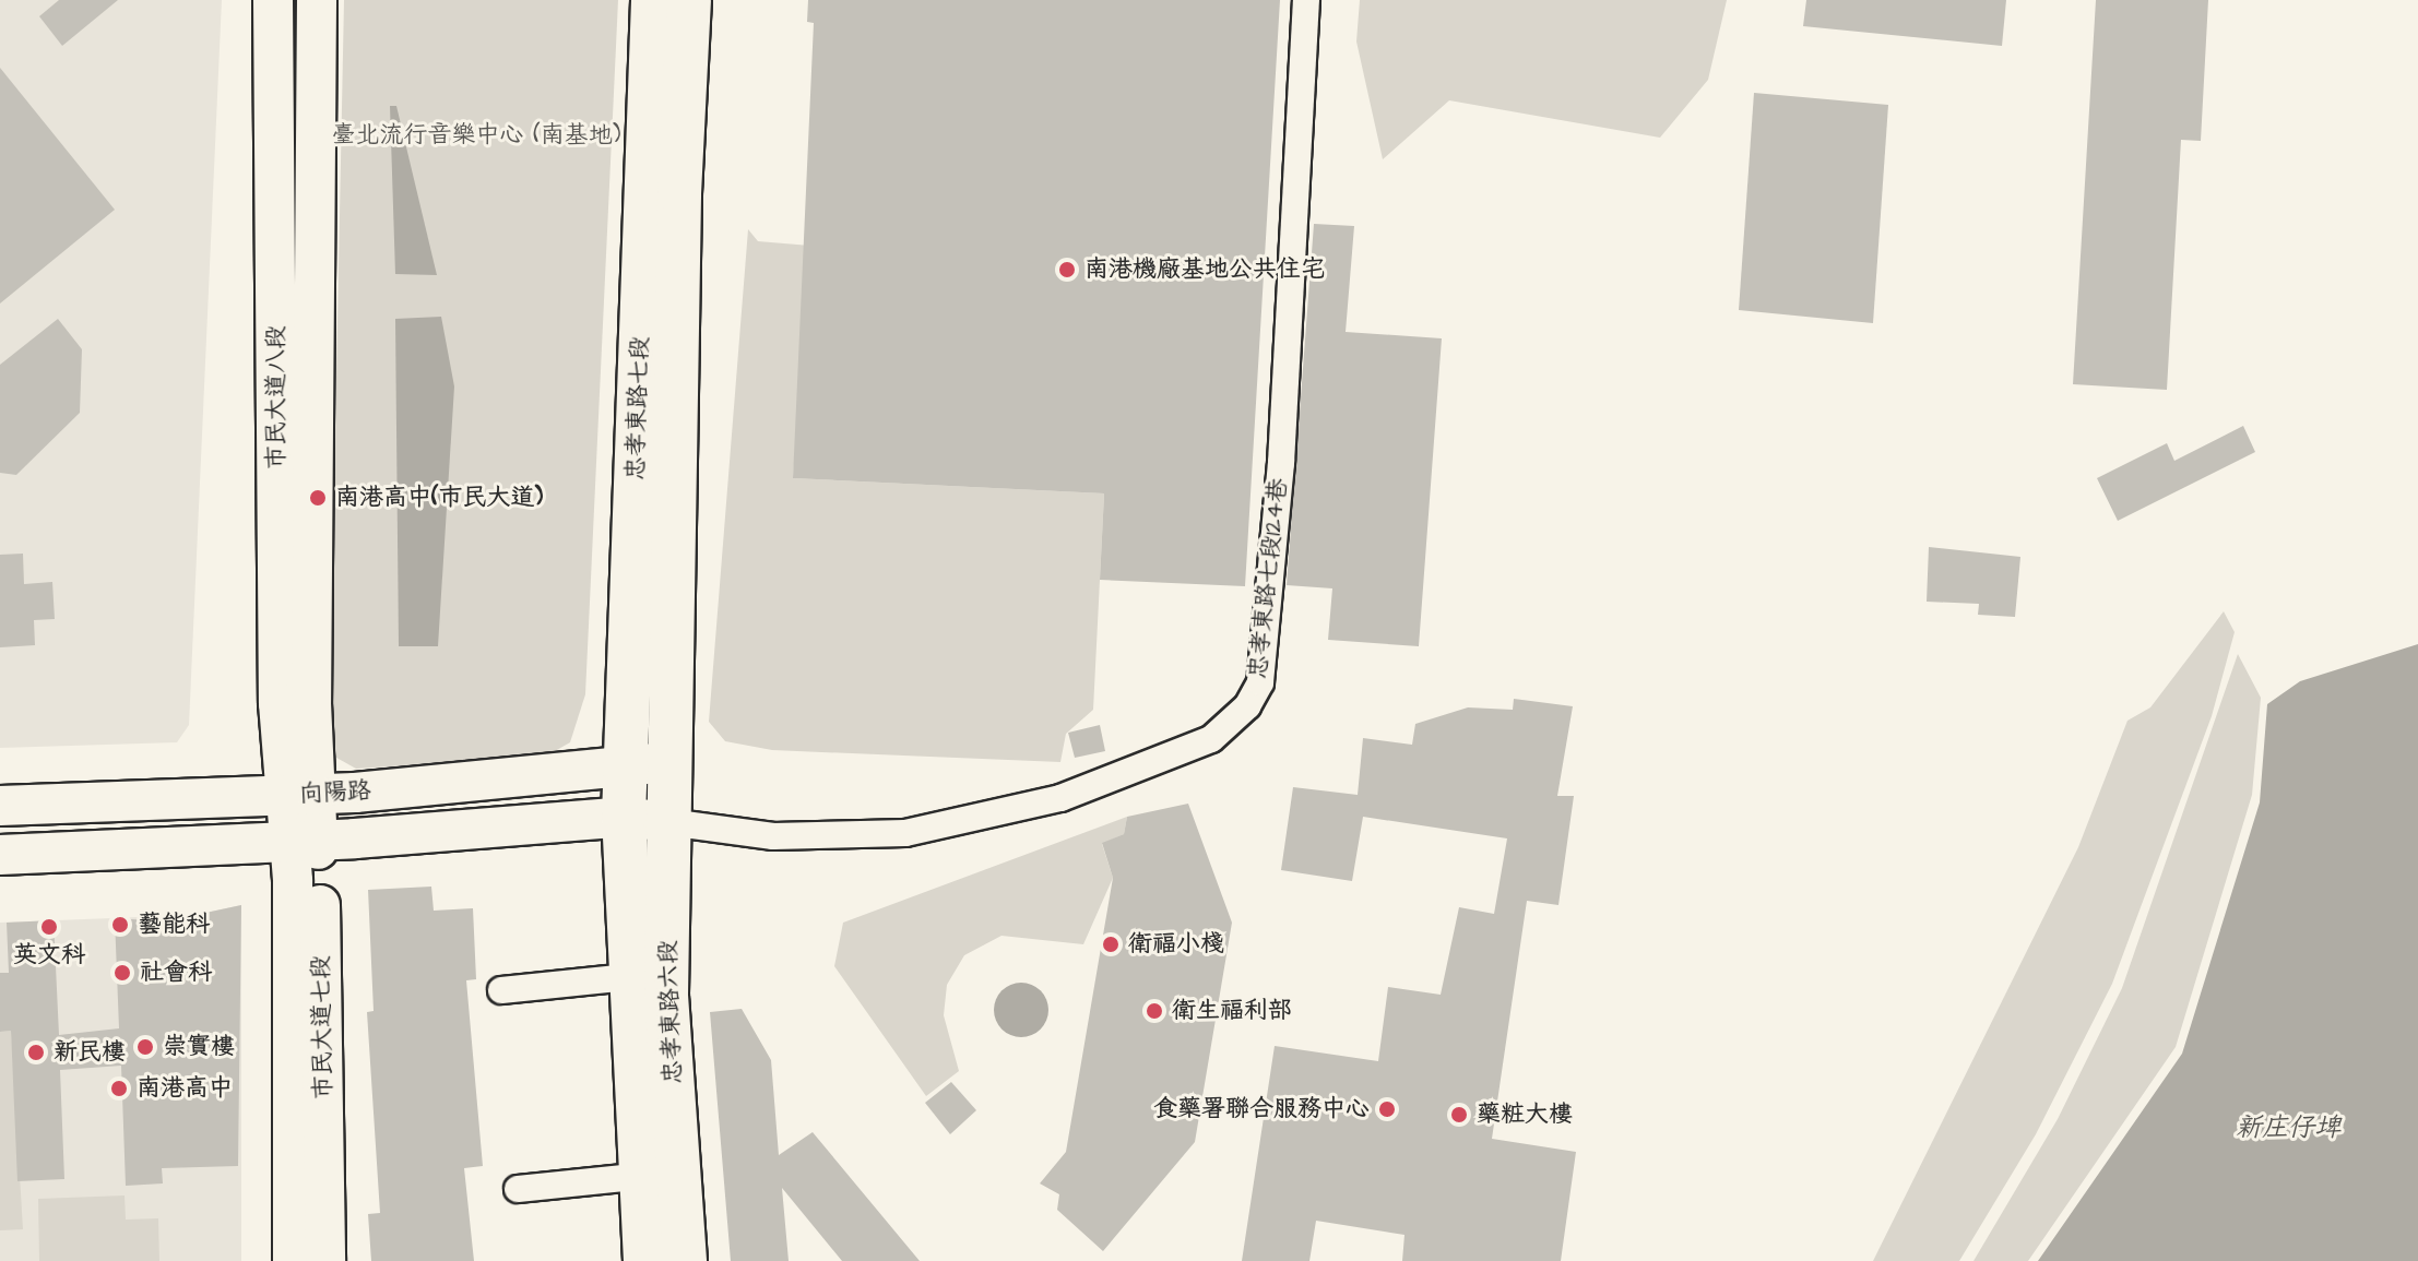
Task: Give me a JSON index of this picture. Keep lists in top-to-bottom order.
{
  "streets": {
    "main road": ["忠孝東路七段", "忠孝東路六段"],
    "street": [
      "市民大道八段",
      "忠孝東路七段124巷",
      "向陽路",
      "市民大道七段"
    ]
  },
  "crossings": [
    ["市民大道八段", "向陽路"],
    ["市民大道八段", "市民大道七段"],
    ["忠孝東路七段", "向陽路"],
    ["忠孝東路七段", "忠孝東路六段"],
    ["忠孝東路七段124巷", "向陽路"],
    ["忠孝東路七段124巷", "忠孝東路六段"],
    ["向陽路", "忠孝東路六段"],
    ["向陽路", "市民大道七段"]
  ],
  "water": ["新庄仔埤"],
  "parks": ["臺北流行音樂中心 (南基地)"],
  "places": [
    "南港機廠基地公共住宅",
    "南港高中(市民大道)",
    "藝能科",
    "英文科",
    "衛福小棧",
    "社會科",
    "衛生福利部",
    "崇實樓",
    "新民樓",
    "南港高中",
    "食藥署聯合服務中心",
    "藥粧大樓"
  ]
}
